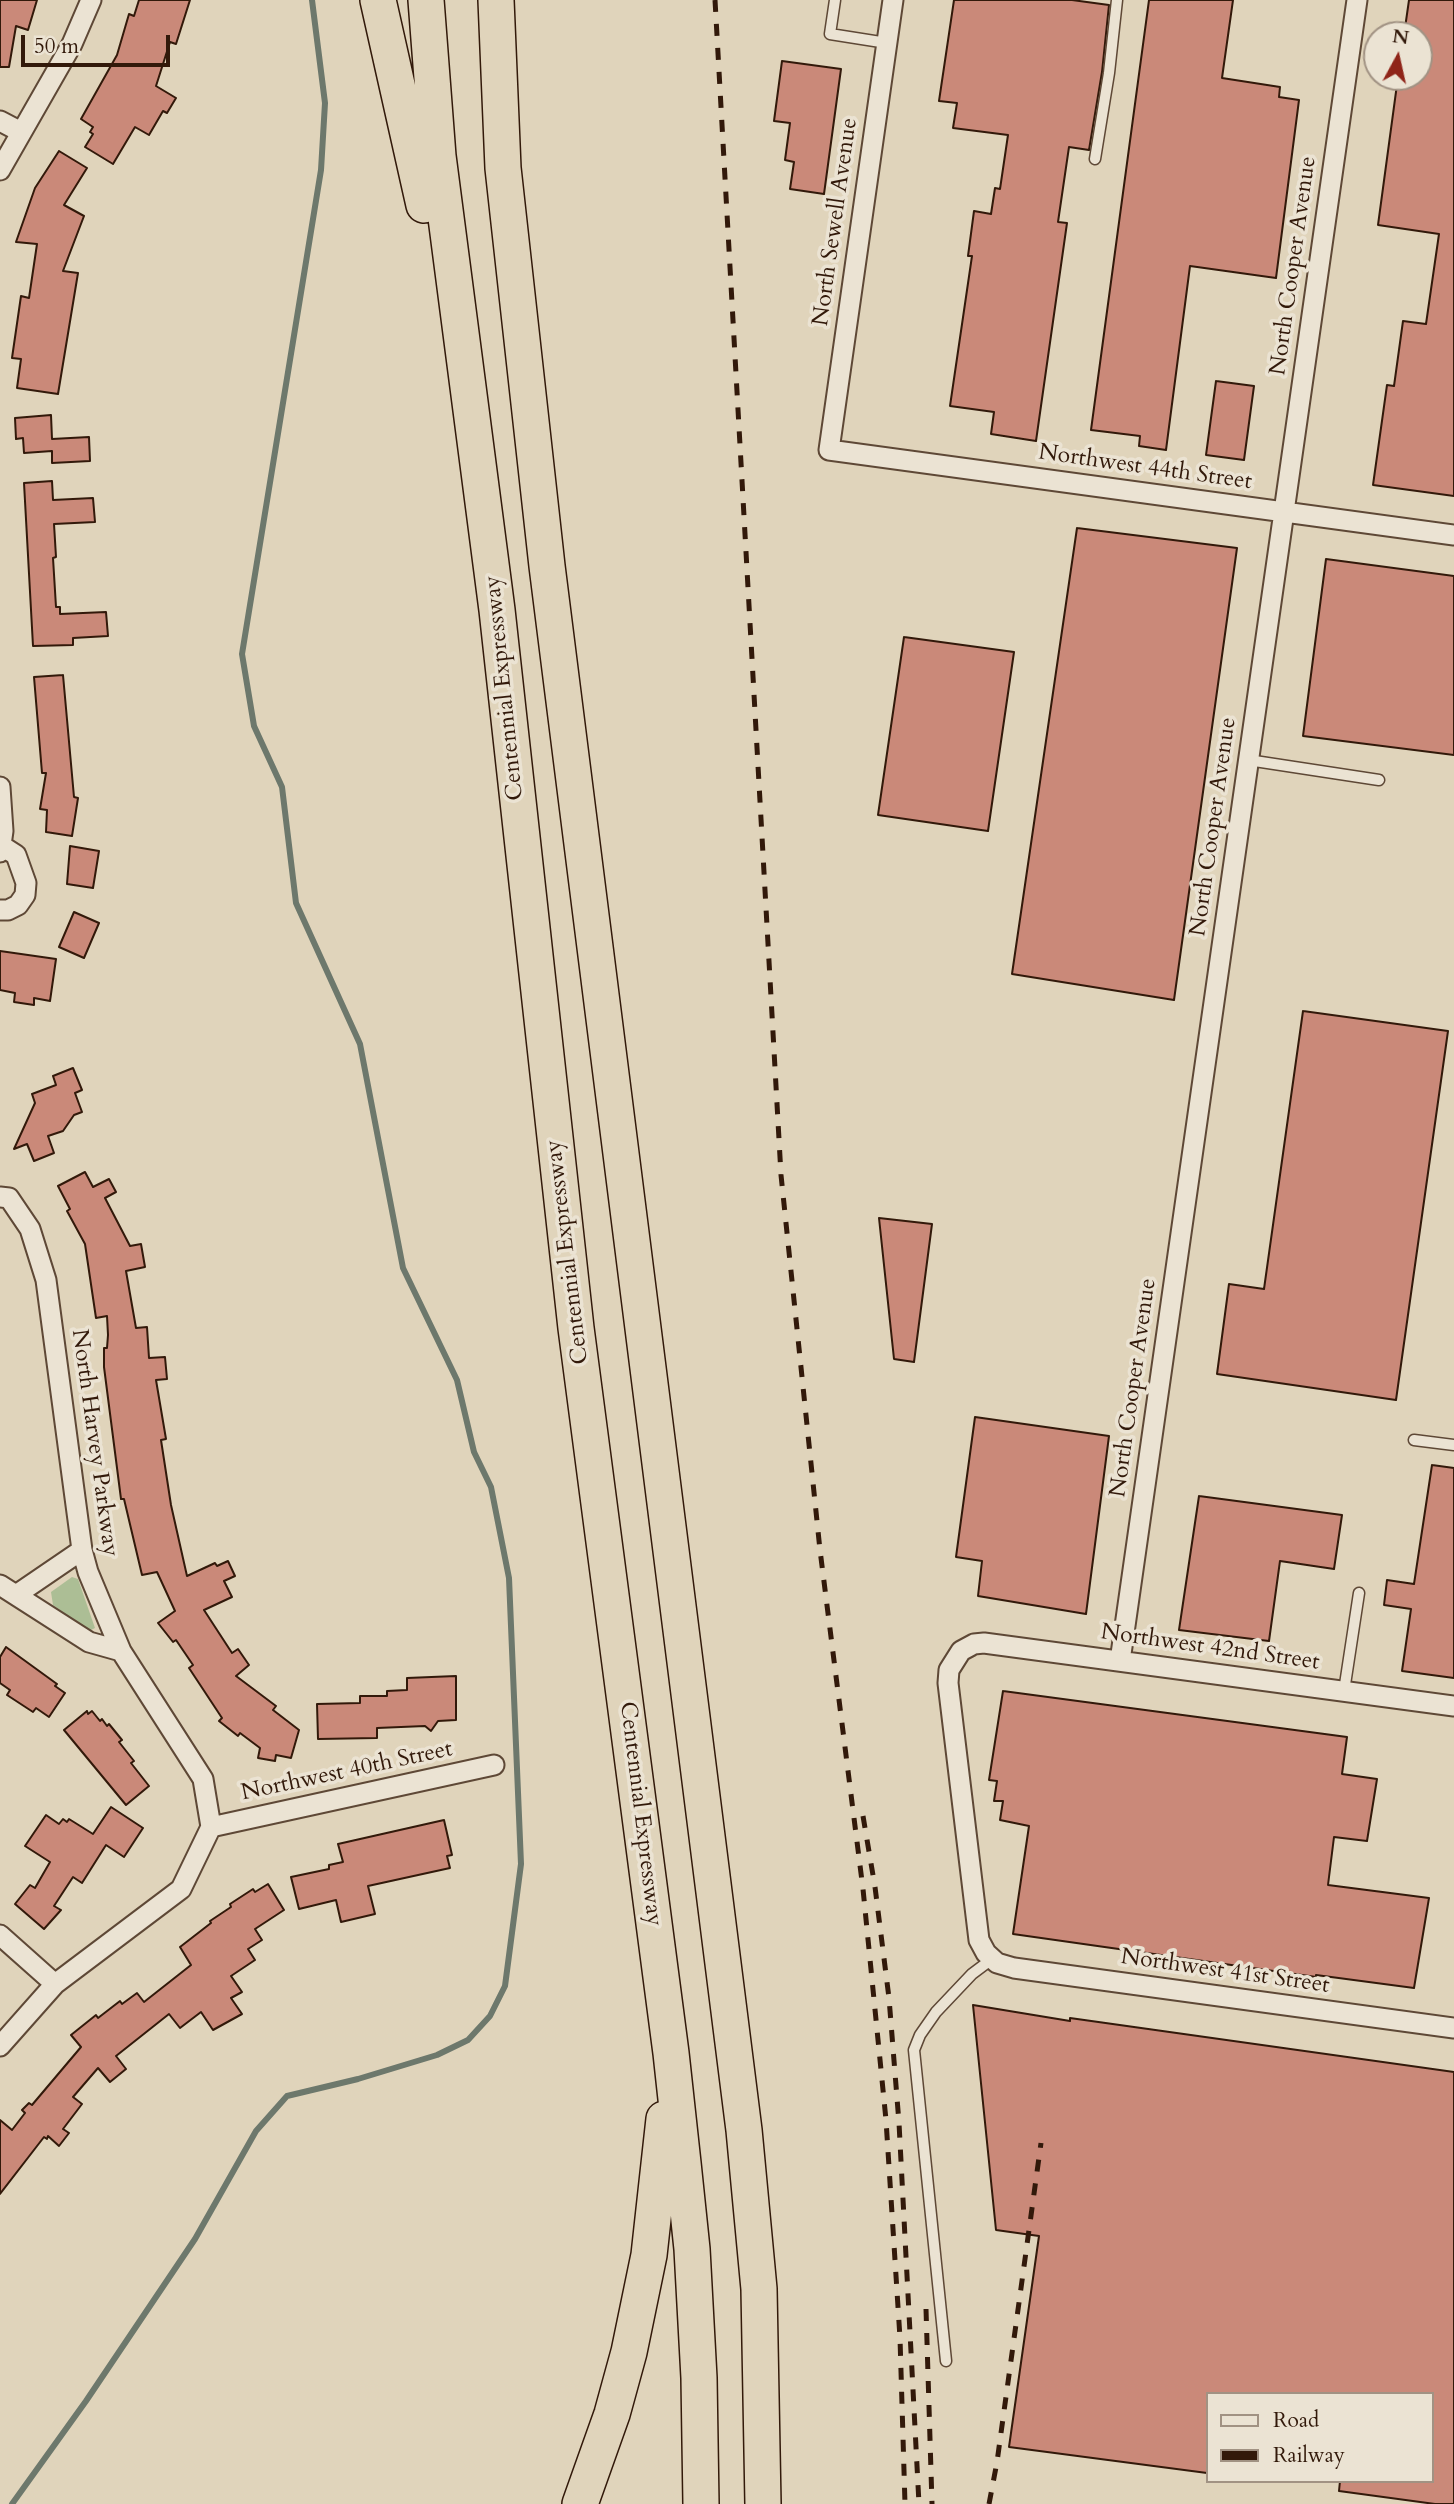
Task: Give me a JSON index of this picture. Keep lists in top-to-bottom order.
{
  "streets": {
    "highway": ["Centennial Expressway"],
    "street": [
      "North Sewell Avenue",
      "North Cooper Avenue",
      "Northwest 44th Street",
      "North Harvey Parkway",
      "Northwest 42nd Street",
      "Northwest 40th Street",
      "Northwest 41st Street"
    ]
  },
  "crossings": [
    ["North Sewell Avenue", "Northwest 44th Street"],
    ["North Cooper Avenue", "Northwest 44th Street"],
    ["North Cooper Avenue", "Northwest 42nd Street"],
    ["North Harvey Parkway", "Northwest 40th Street"],
    ["Northwest 42nd Street", "Northwest 41st Street"]
  ],
  "legend": ["Road", "Railway"],
  "scale_bar": "50 m",
  "north": "top"
}
